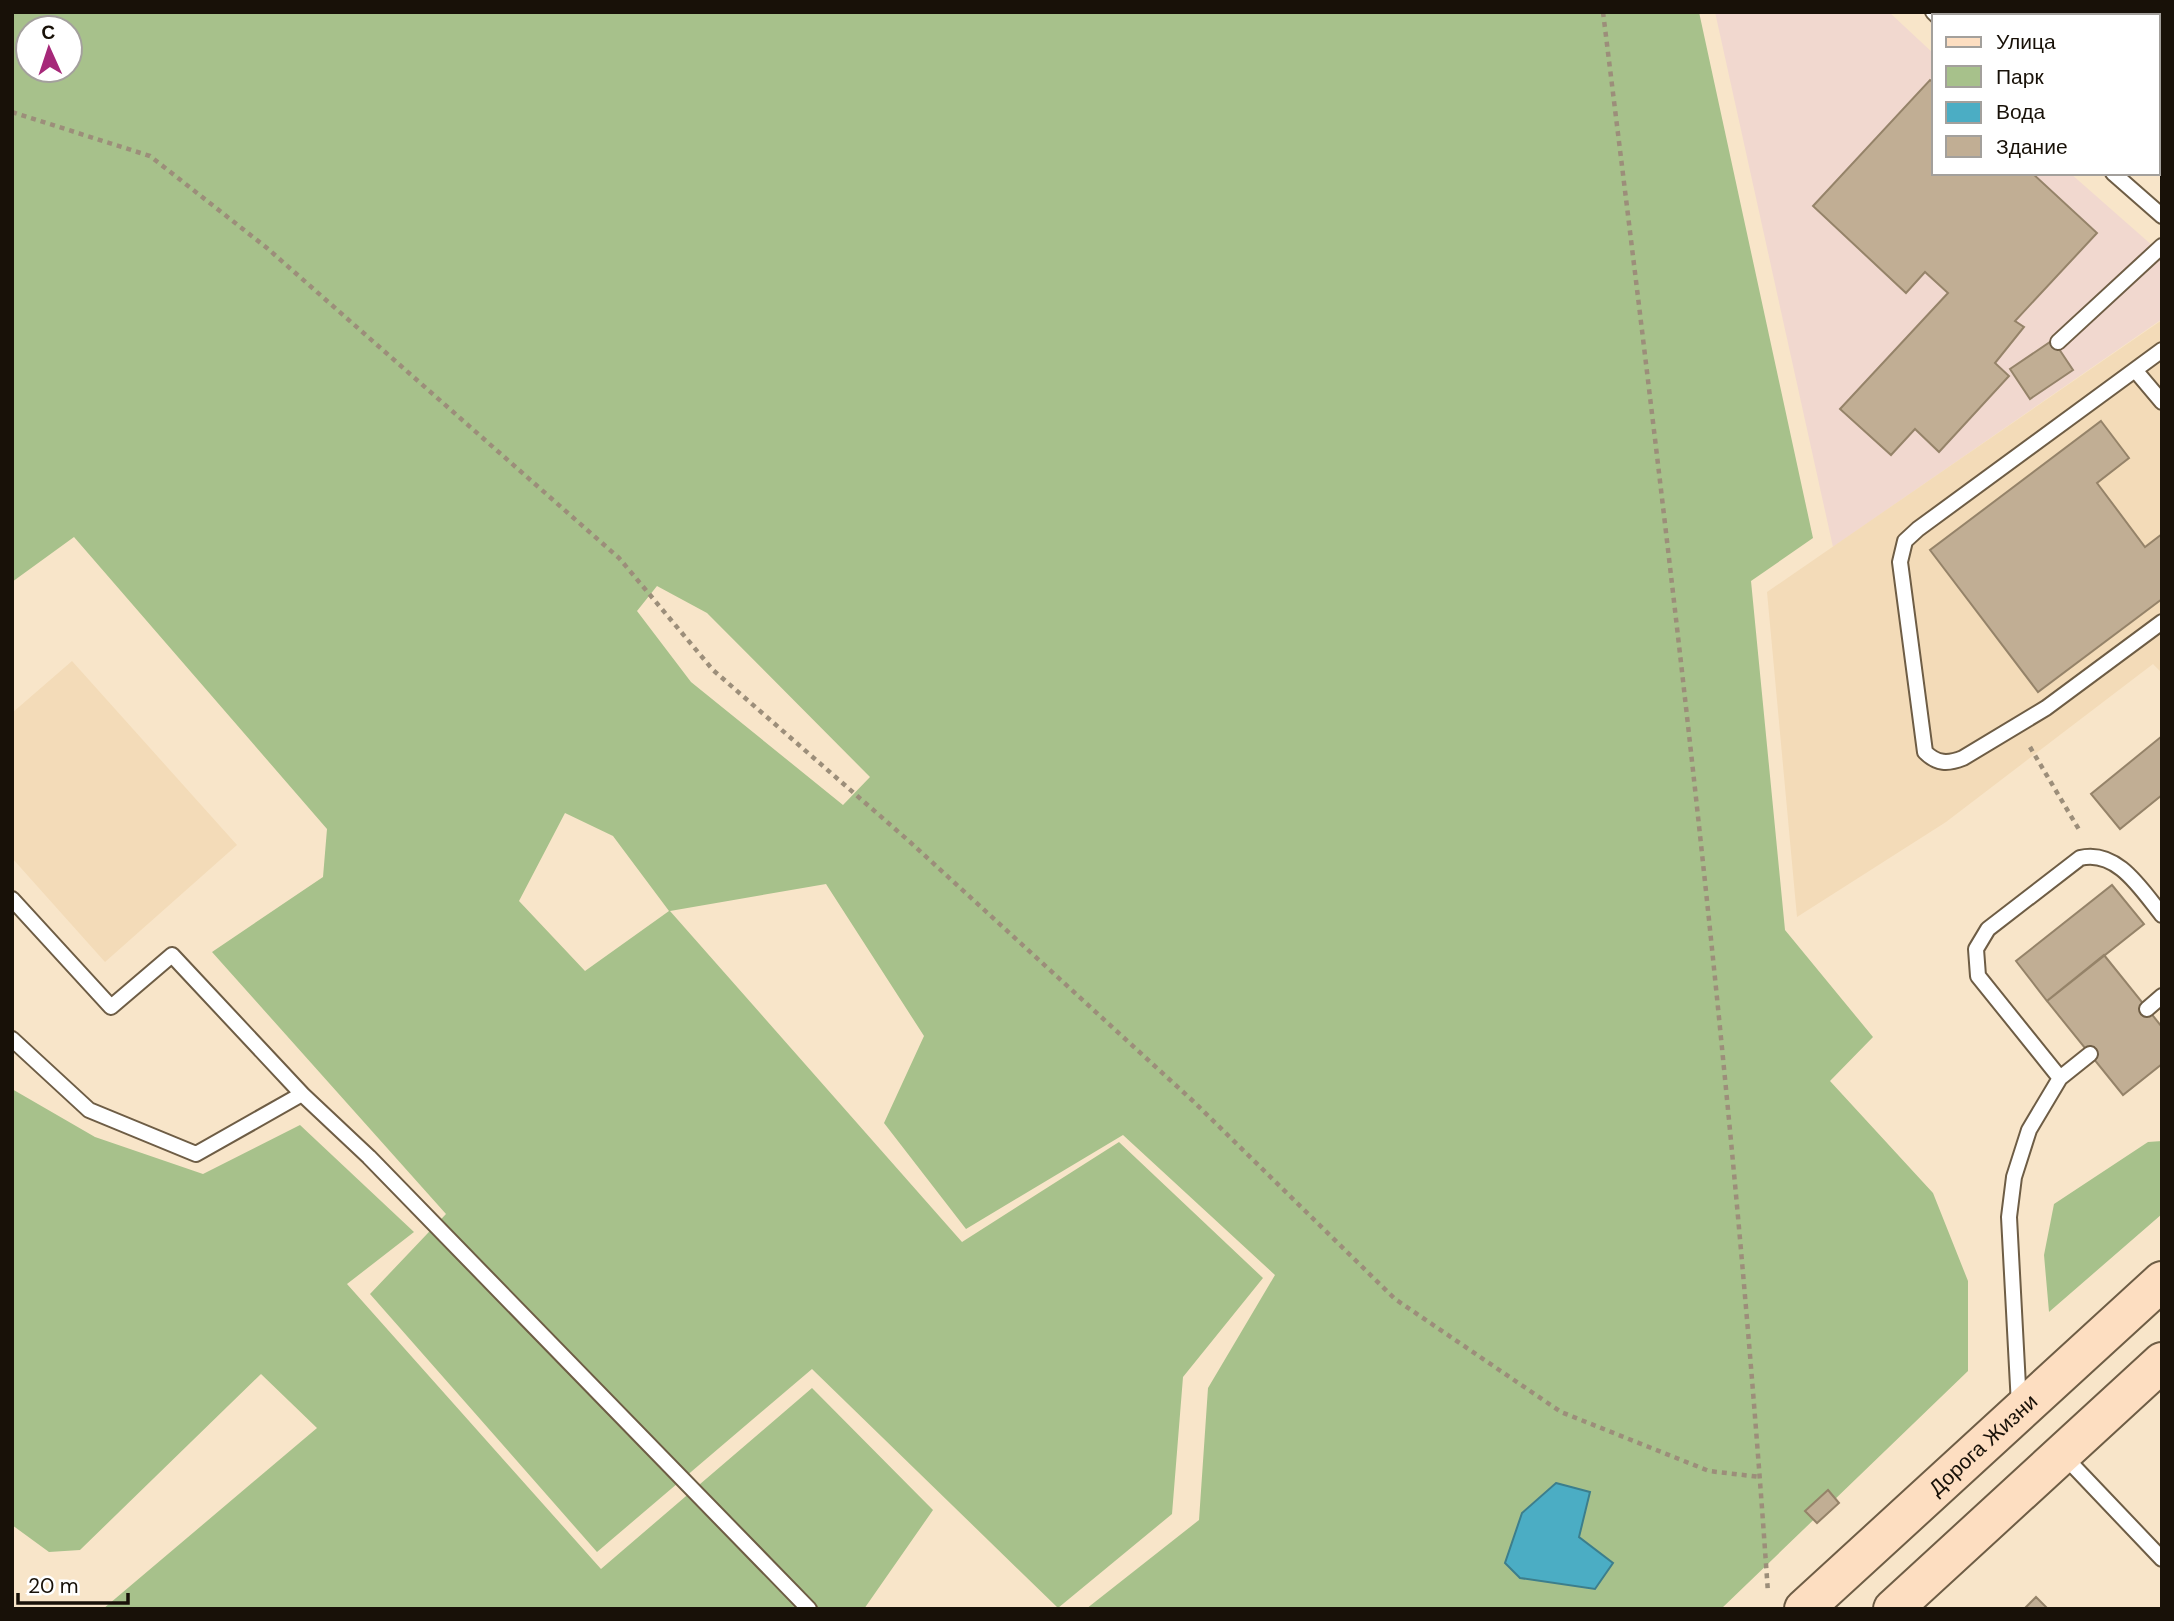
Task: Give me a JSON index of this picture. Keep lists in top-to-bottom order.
{
  "streets": {
    "main road": ["Дорога Жизни"]
  },
  "legend": [
    "Улица",
    "Парк",
    "Вода",
    "Здание"
  ],
  "scale_bar": "20 m",
  "north": "top"
}
